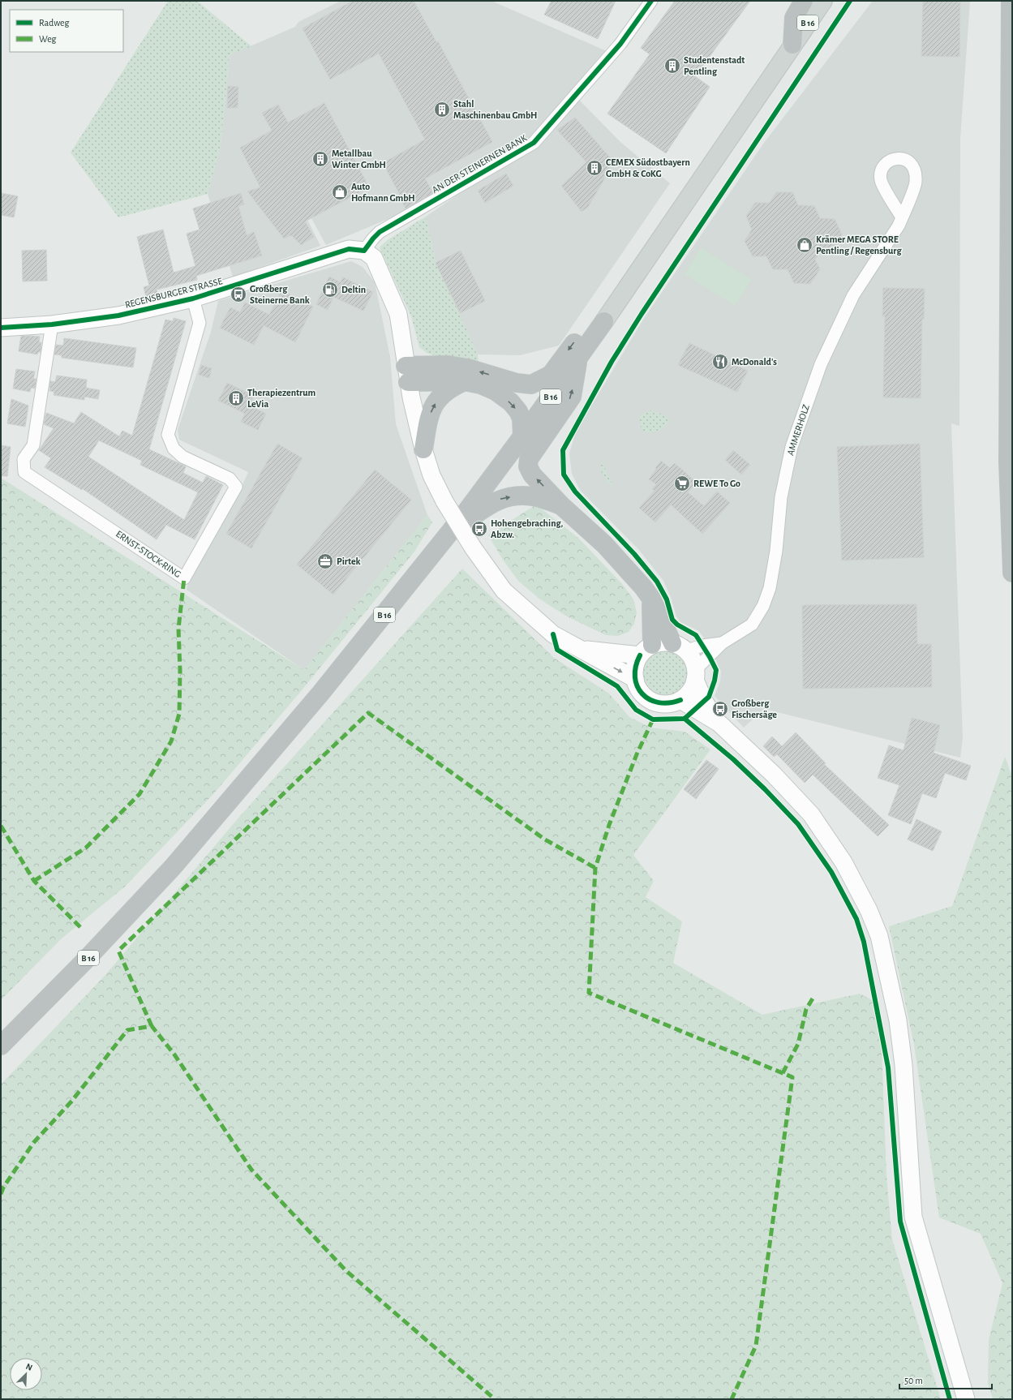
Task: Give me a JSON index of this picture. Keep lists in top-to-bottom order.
{
  "streets": {
    "highway": ["B 16"],
    "street": [
      "AN DER STEINERNEN BANK",
      "REGENSBURGER STRASSE",
      "AMMERHOLZ",
      "ERNST-STOCK-RING"
    ]
  },
  "crossings": [
    ["AN DER STEINERNEN BANK", "REGENSBURGER STRASSE"],
    ["REGENSBURGER STRASSE", "ERNST-STOCK-RING"]
  ],
  "places": {
    "building": [
      "Studentenstadt Pentling",
      "Stahl Maschinenbau GmbH",
      "Metallbau Winter GmbH",
      "CEMEX Südostbayern GmbH & CoKG",
      "Therapiezentrum LeVia"
    ],
    "shop": ["Auto Hofmann GmbH", "Krämer MEGA STORE Pentling / Regensburg"],
    "fuel station": ["Deltin"],
    "bus stop": ["Großberg Steinerne Bank", "Hohengebraching, Abzw.", "Großberg Fischersäge"],
    "restaurant": ["McDonald's"],
    "supermarket": ["REWE To Go"],
    "office": ["Pirtek"]
  },
  "legend": ["Radweg", "Weg"],
  "scale_bar": "50 m",
  "north": "top right"
}
